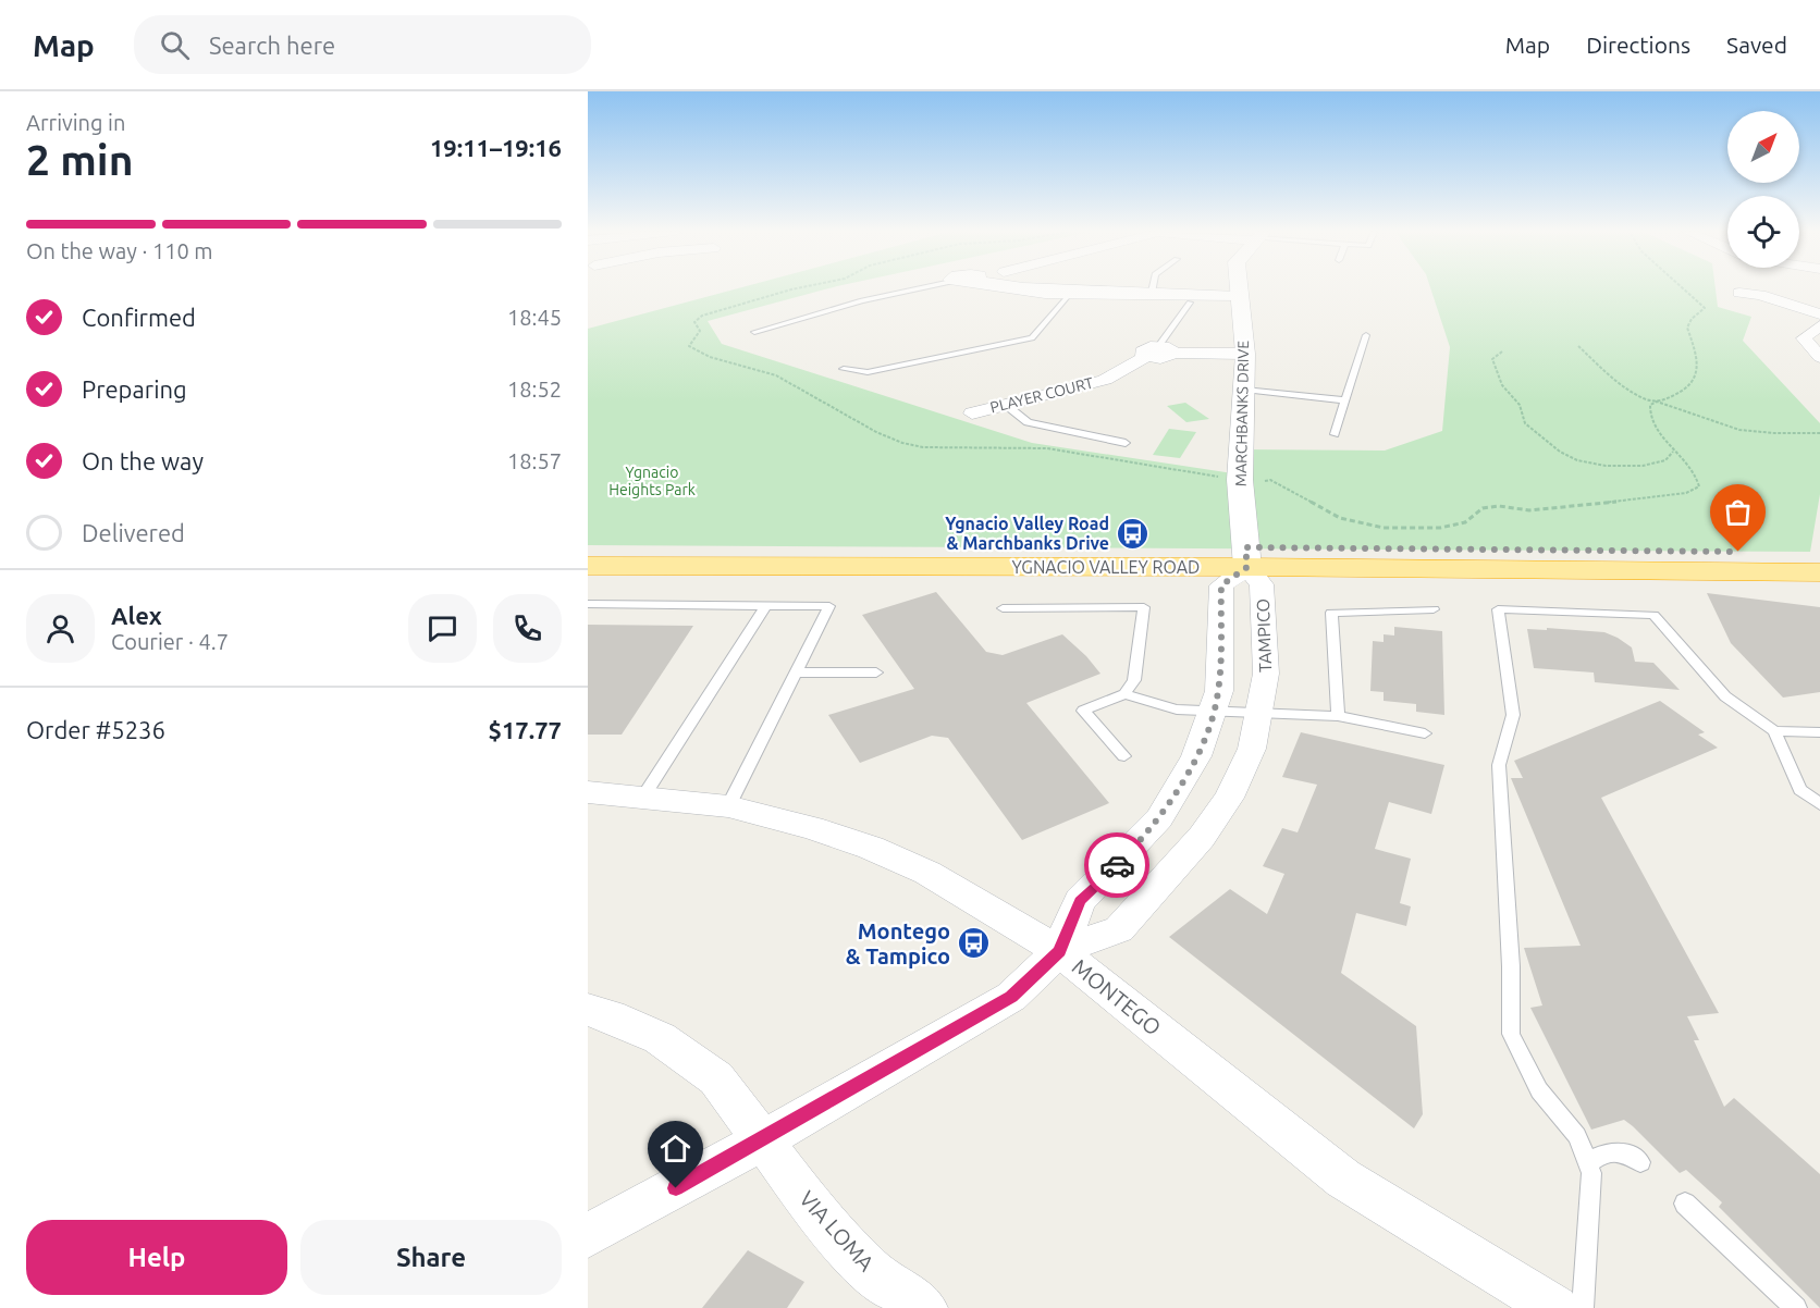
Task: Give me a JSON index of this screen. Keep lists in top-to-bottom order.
{
  "streets": {
    "highway": ["YGNACIO VALLEY ROAD"],
    "street": [
      "PLAYER COURT",
      "MARCHBANKS DRIVE",
      "TAMPICO",
      "MONTEGO",
      "VIA LOMA"
    ]
  },
  "crossings": [
    ["PLAYER COURT", "MARCHBANKS DRIVE"],
    ["MARCHBANKS DRIVE", "YGNACIO VALLEY ROAD"],
    ["MARCHBANKS DRIVE", "TAMPICO"],
    ["YGNACIO VALLEY ROAD", "TAMPICO"],
    ["TAMPICO", "MONTEGO"],
    ["TAMPICO", "VIA LOMA"]
  ],
  "parks": ["Ygnacio Heights Park"],
  "places": {
    "bus stop": ["Ygnacio Valley Road & Marchbanks Drive", "Montego & Tampico"]
  },
  "north": "top right",
  "page": {
    "header": "Map",
    "search": "Search here",
    "nav": ["Map", "Directions", "Saved"],
    "heading": ["2 min", "Arriving in", "19:11–19:16"],
    "panel": [
      "Alex",
      "Courier · 4.7",
      "Order #5236",
      "$17.77"
    ],
    "bar": "On the way · 110 m",
    "list": [
      ["Confirmed", "18:45"],
      ["Preparing", "18:52"],
      ["On the way", "18:57"],
      "Delivered"
    ],
    "buttons": ["Help", "Share"]
  }
}
